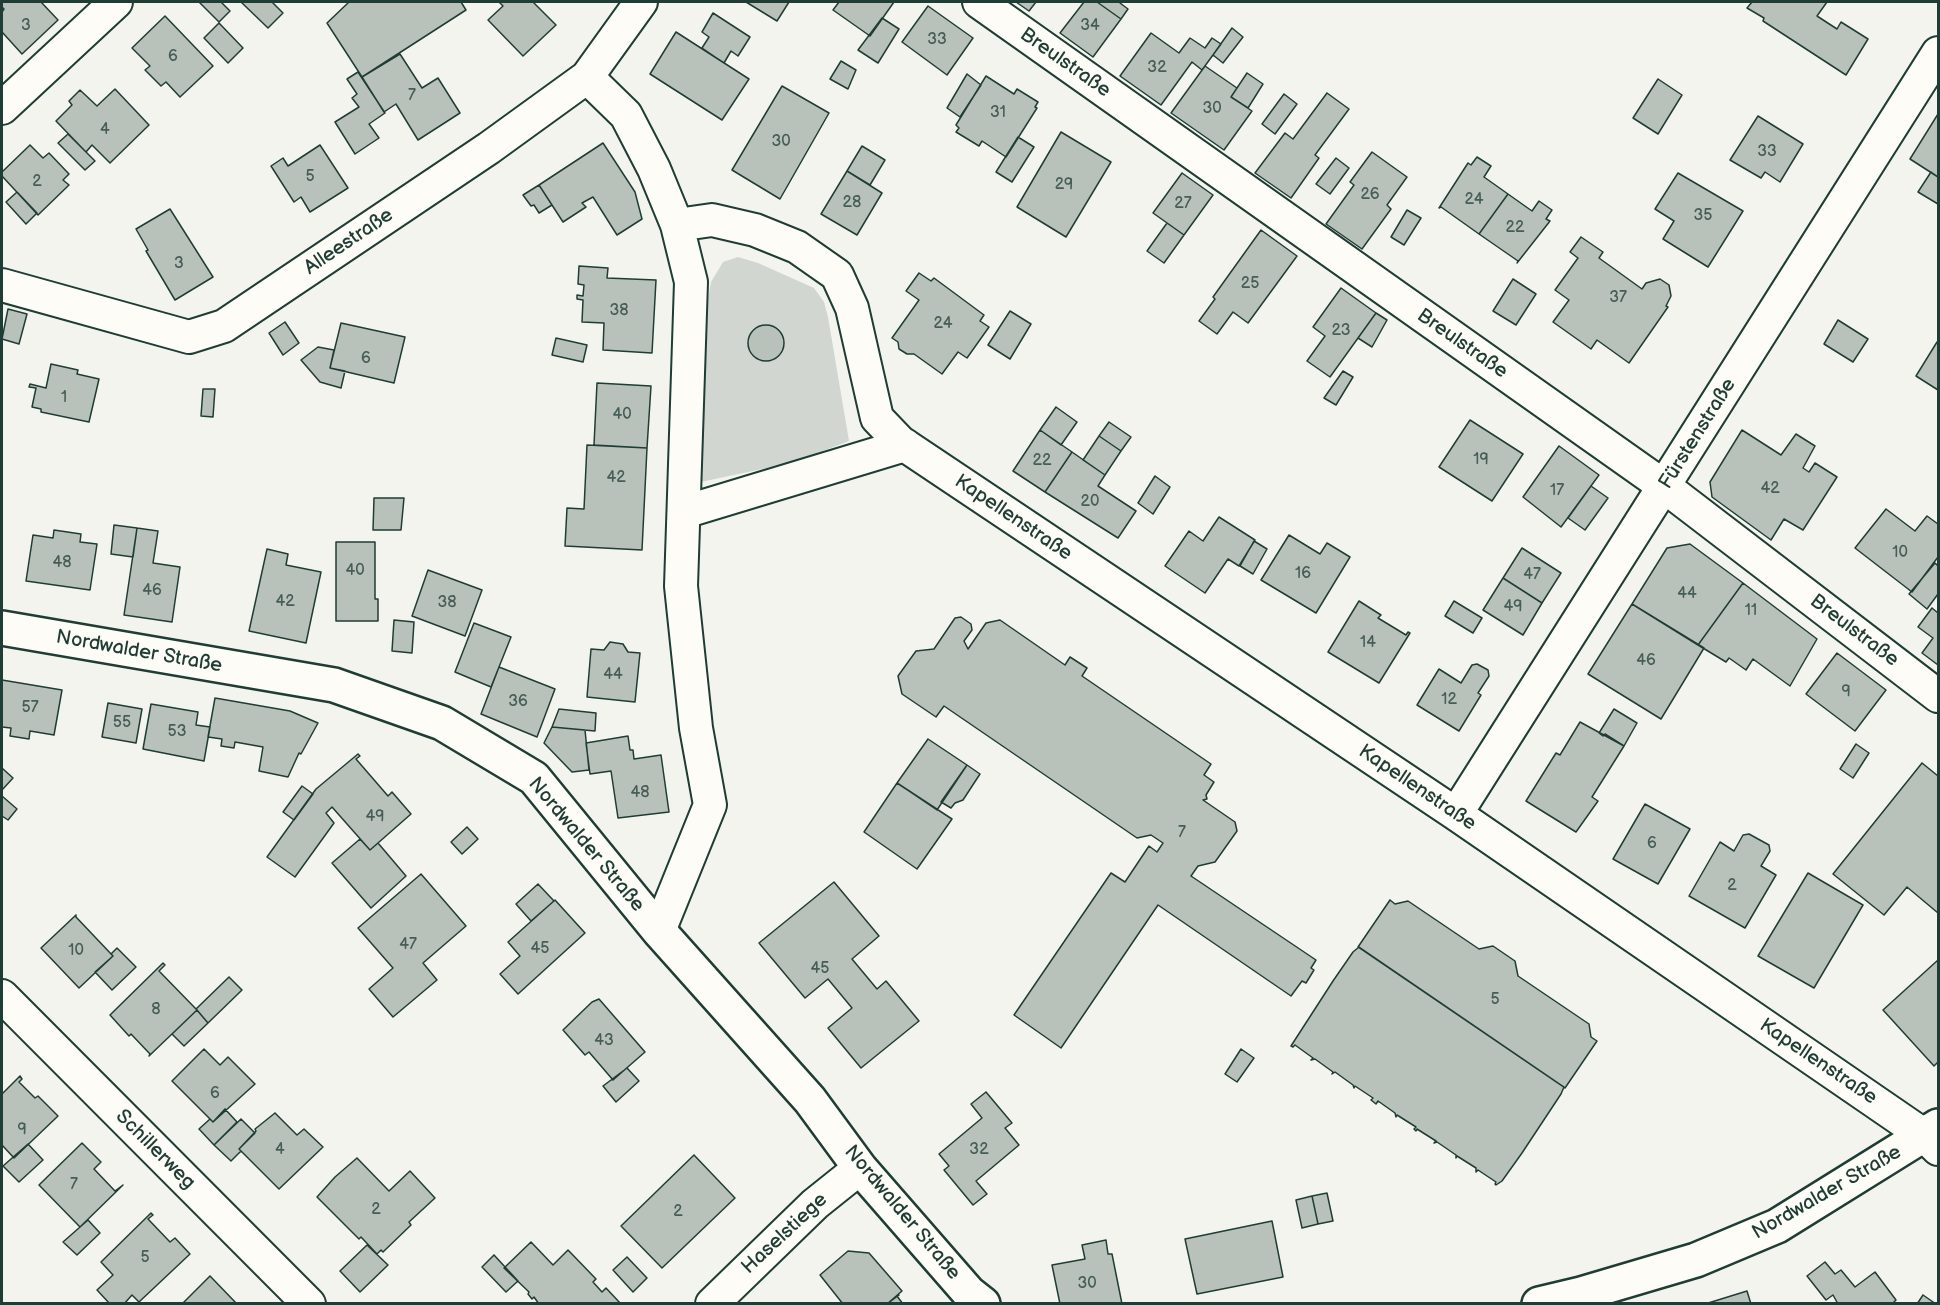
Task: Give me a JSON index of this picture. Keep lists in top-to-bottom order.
{
  "streets": {
    "street": [
      "Breulstraße",
      "Alleestraße",
      "Fürstenstraße",
      "Kapellenstraße",
      "Nordwalder Straße",
      "Schillerweg",
      "Haselstiege"
    ]
  },
  "crossings": [
    ["Breulstraße", "Fürstenstraße"],
    ["Fürstenstraße", "Kapellenstraße"],
    ["Kapellenstraße", "Nordwalder Straße"],
    ["Nordwalder Straße", "Haselstiege"]
  ],
  "house_numbers": [
    "3",
    "34",
    "33",
    "6",
    "32",
    "7",
    "30",
    "31",
    "4",
    "30",
    "33",
    "5",
    "2",
    "29",
    "26",
    "24",
    "28",
    "27",
    "35",
    "22",
    "3",
    "25",
    "37",
    "38",
    "24",
    "23",
    "6",
    "1",
    "40",
    "19",
    "22",
    "42",
    "42",
    "17",
    "20",
    "10",
    "48",
    "40",
    "16",
    "47",
    "46",
    "44",
    "42",
    "38",
    "49",
    "11",
    "14",
    "46",
    "44",
    "9",
    "12",
    "36",
    "57",
    "55",
    "53",
    "48",
    "49",
    "7",
    "6",
    "2",
    "47",
    "45",
    "10",
    "45",
    "5",
    "8",
    "43",
    "6",
    "9",
    "4",
    "32",
    "7",
    "2",
    "2",
    "5",
    "30"
  ]
}
